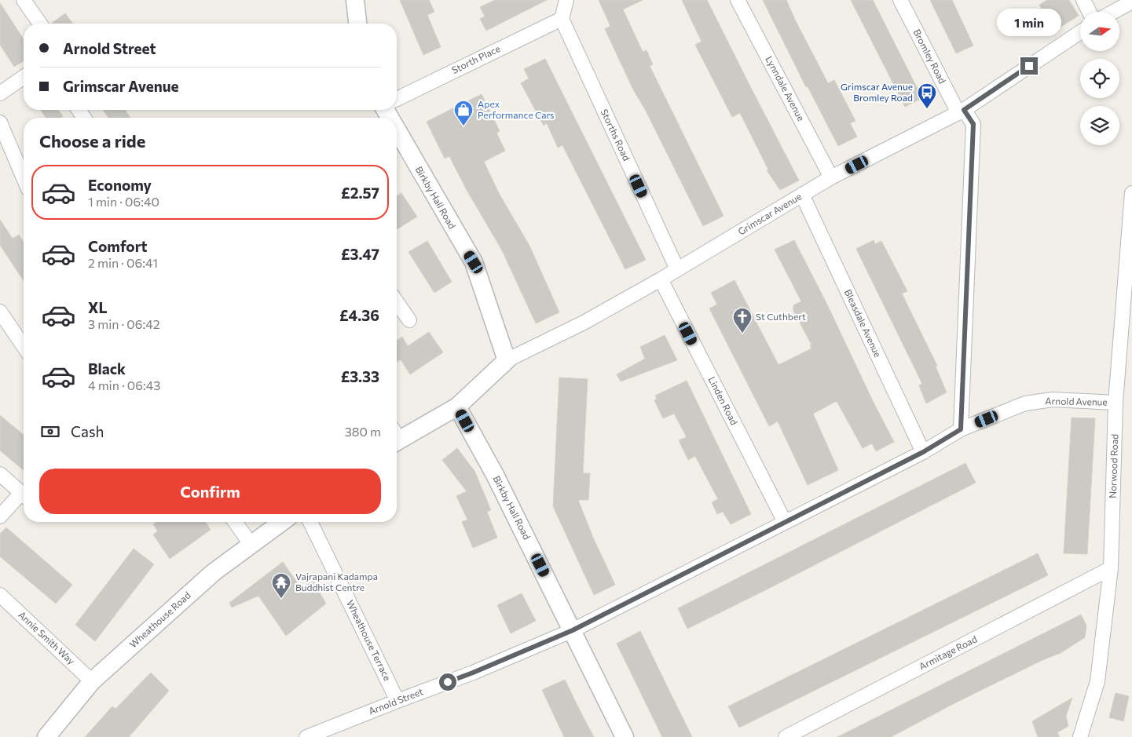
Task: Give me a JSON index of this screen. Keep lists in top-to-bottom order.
{
  "streets": {
    "street": [
      "Bromley Road",
      "Storth Place",
      "Lynndale Avenue",
      "Storths Road",
      "Birkby Hall Road",
      "Grimscar Avenue",
      "Bleasdale Avenue",
      "Linden Road",
      "Arnold Avenue",
      "Norwood Road",
      "Wheathouse Road",
      "Annie Smith Way",
      "Wheathouse Terrace",
      "Armitage Road",
      "Arnold Street"
    ]
  },
  "crossings": [
    ["Bromley Road", "Grimscar Avenue"],
    ["Bromley Road", "Arnold Avenue"],
    ["Storth Place", "Storths Road"],
    ["Lynndale Avenue", "Grimscar Avenue"],
    ["Storths Road", "Grimscar Avenue"],
    ["Birkby Hall Road", "Grimscar Avenue"],
    ["Birkby Hall Road", "Arnold Avenue"],
    ["Birkby Hall Road", "Arnold Street"],
    ["Grimscar Avenue", "Bleasdale Avenue"],
    ["Grimscar Avenue", "Linden Road"],
    ["Bleasdale Avenue", "Arnold Avenue"],
    ["Linden Road", "Arnold Avenue"],
    ["Arnold Avenue", "Norwood Road"],
    ["Arnold Avenue", "Arnold Street"],
    ["Norwood Road", "Armitage Road"],
    ["Wheathouse Road", "Annie Smith Way"],
    ["Wheathouse Terrace", "Arnold Street"]
  ],
  "places": {
    "bus stop": ["Grimscar Avenue Bromley Road"],
    "shop": ["Apex Performance Cars"],
    "church": ["St Cuthbert"],
    "temple": ["Vajrapani Kadampa Buddhist Centre"]
  },
  "north": "right",
  "page": {
    "bubble": "1 min",
    "banner": ["Arnold Street", "Grimscar Avenue"],
    "heading": "Choose a ride",
    "list": [
      {
        "name": "Economy",
        "note": "1 min · 06:40",
        "value": "£2.57"
      },
      {
        "name": "Comfort",
        "note": "2 min · 06:41",
        "value": "£3.47"
      },
      {
        "name": "XL",
        "note": "3 min · 06:42",
        "value": "£4.36"
      },
      {
        "name": "Black",
        "note": "4 min · 06:43",
        "value": "£3.33"
      }
    ],
    "pay": ["Cash", "380 m"],
    "buttons": "Confirm"
  }
}
